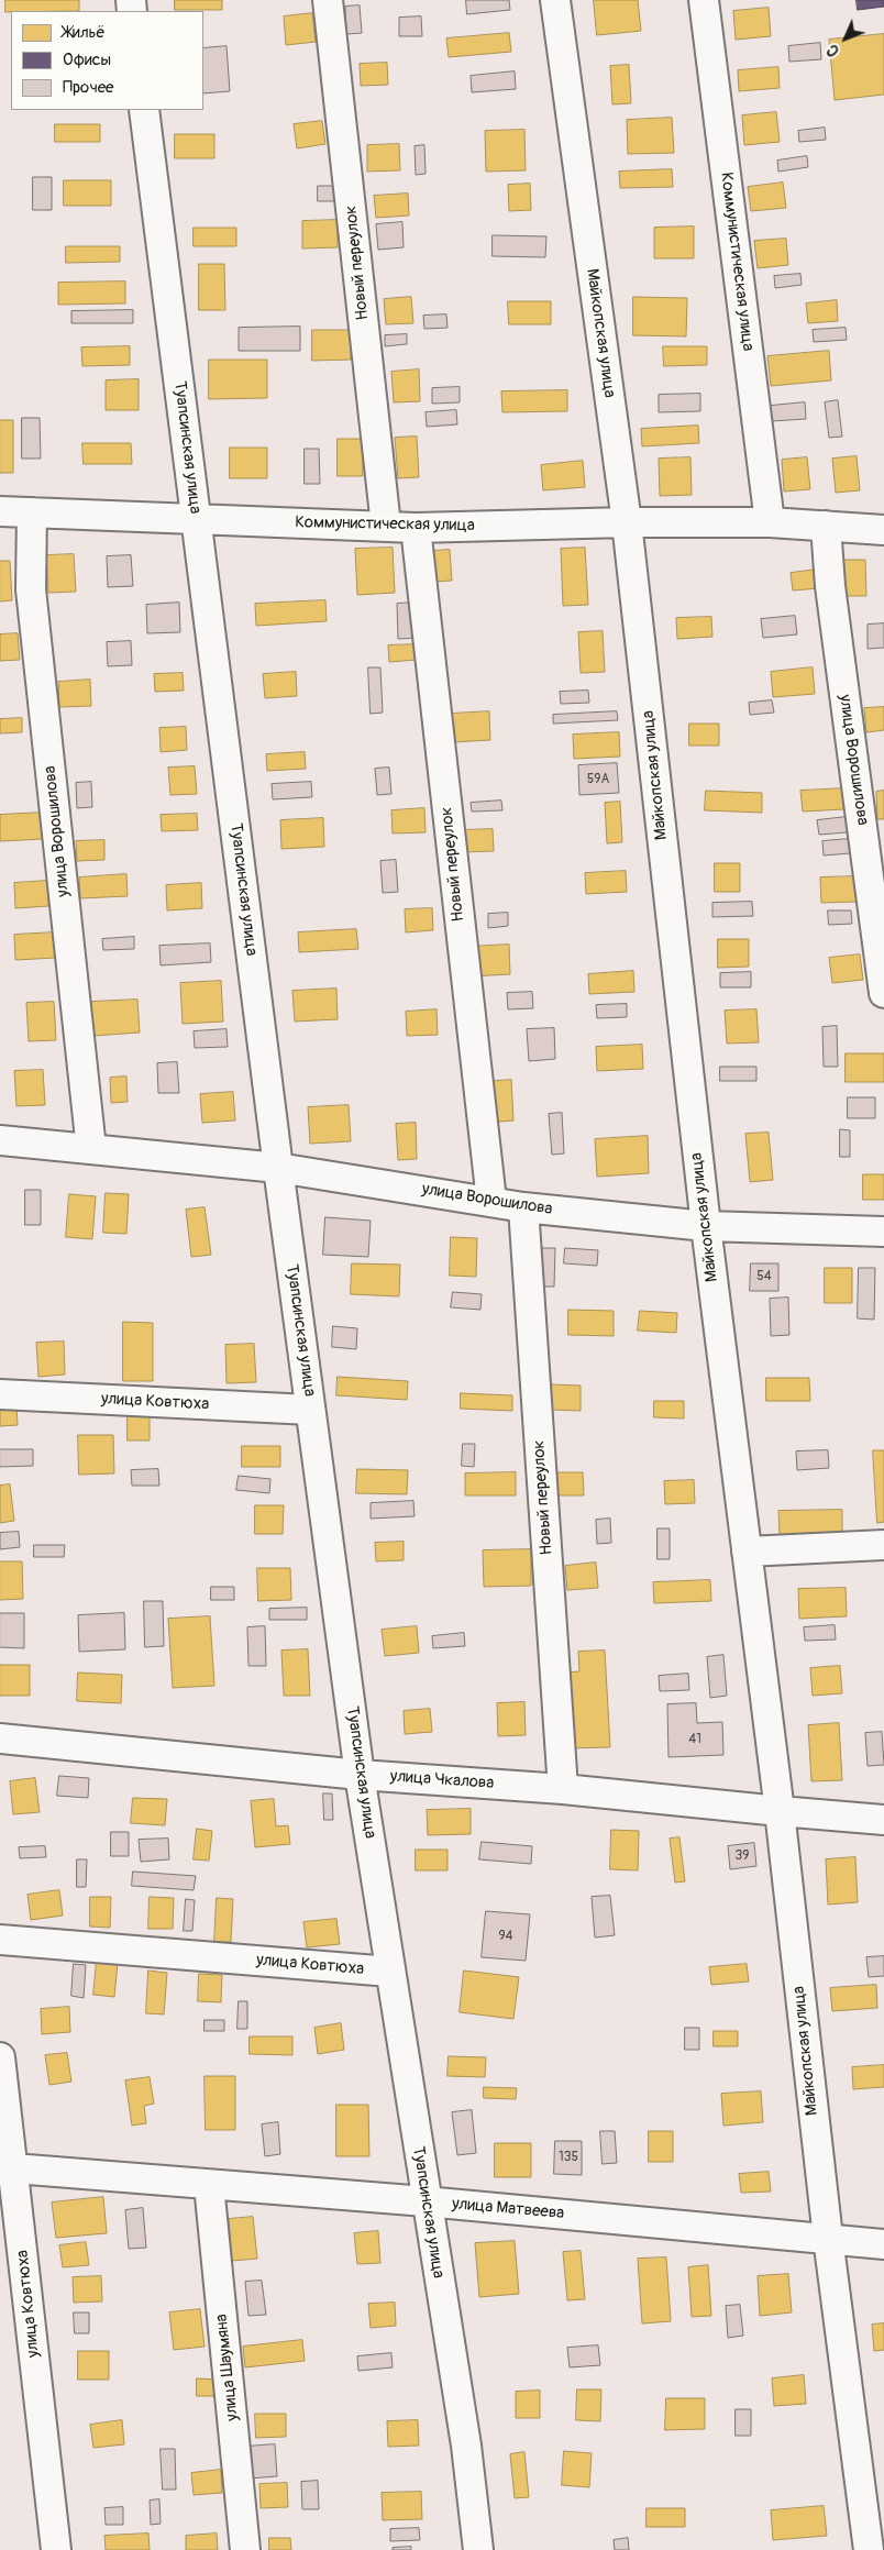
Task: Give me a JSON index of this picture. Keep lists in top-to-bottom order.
{
  "streets": {
    "street": [
      "Коммунистическая улица",
      "Новый переулок",
      "Майкопская улица",
      "Туапсинская улица",
      "улица Ворошилова",
      "улица Ковтюха",
      "улица Чкалова",
      "улица Матвеева",
      "улица Шаумяна"
    ]
  },
  "crossings": [
    ["Коммунистическая улица", "Новый переулок"],
    ["Коммунистическая улица", "Майкопская улица"],
    ["Коммунистическая улица", "Туапсинская улица"],
    ["Коммунистическая улица", "улица Ворошилова"],
    ["Новый переулок", "улица Ворошилова"],
    ["Новый переулок", "улица Чкалова"],
    ["Майкопская улица", "улица Ворошилова"],
    ["Майкопская улица", "улица Чкалова"],
    ["Майкопская улица", "улица Матвеева"],
    ["Туапсинская улица", "улица Ворошилова"],
    ["Туапсинская улица", "улица Ковтюха"],
    ["Туапсинская улица", "улица Чкалова"],
    ["Туапсинская улица", "улица Матвеева"],
    ["улица Ковтюха", "улица Матвеева"],
    ["улица Матвеева", "улица Шаумяна"]
  ],
  "house_numbers": [
    "59А",
    "54",
    "41",
    "39",
    "94",
    "135"
  ],
  "legend": ["Жильё", "Офисы", "Прочее"],
  "north": "bottom left"
}
